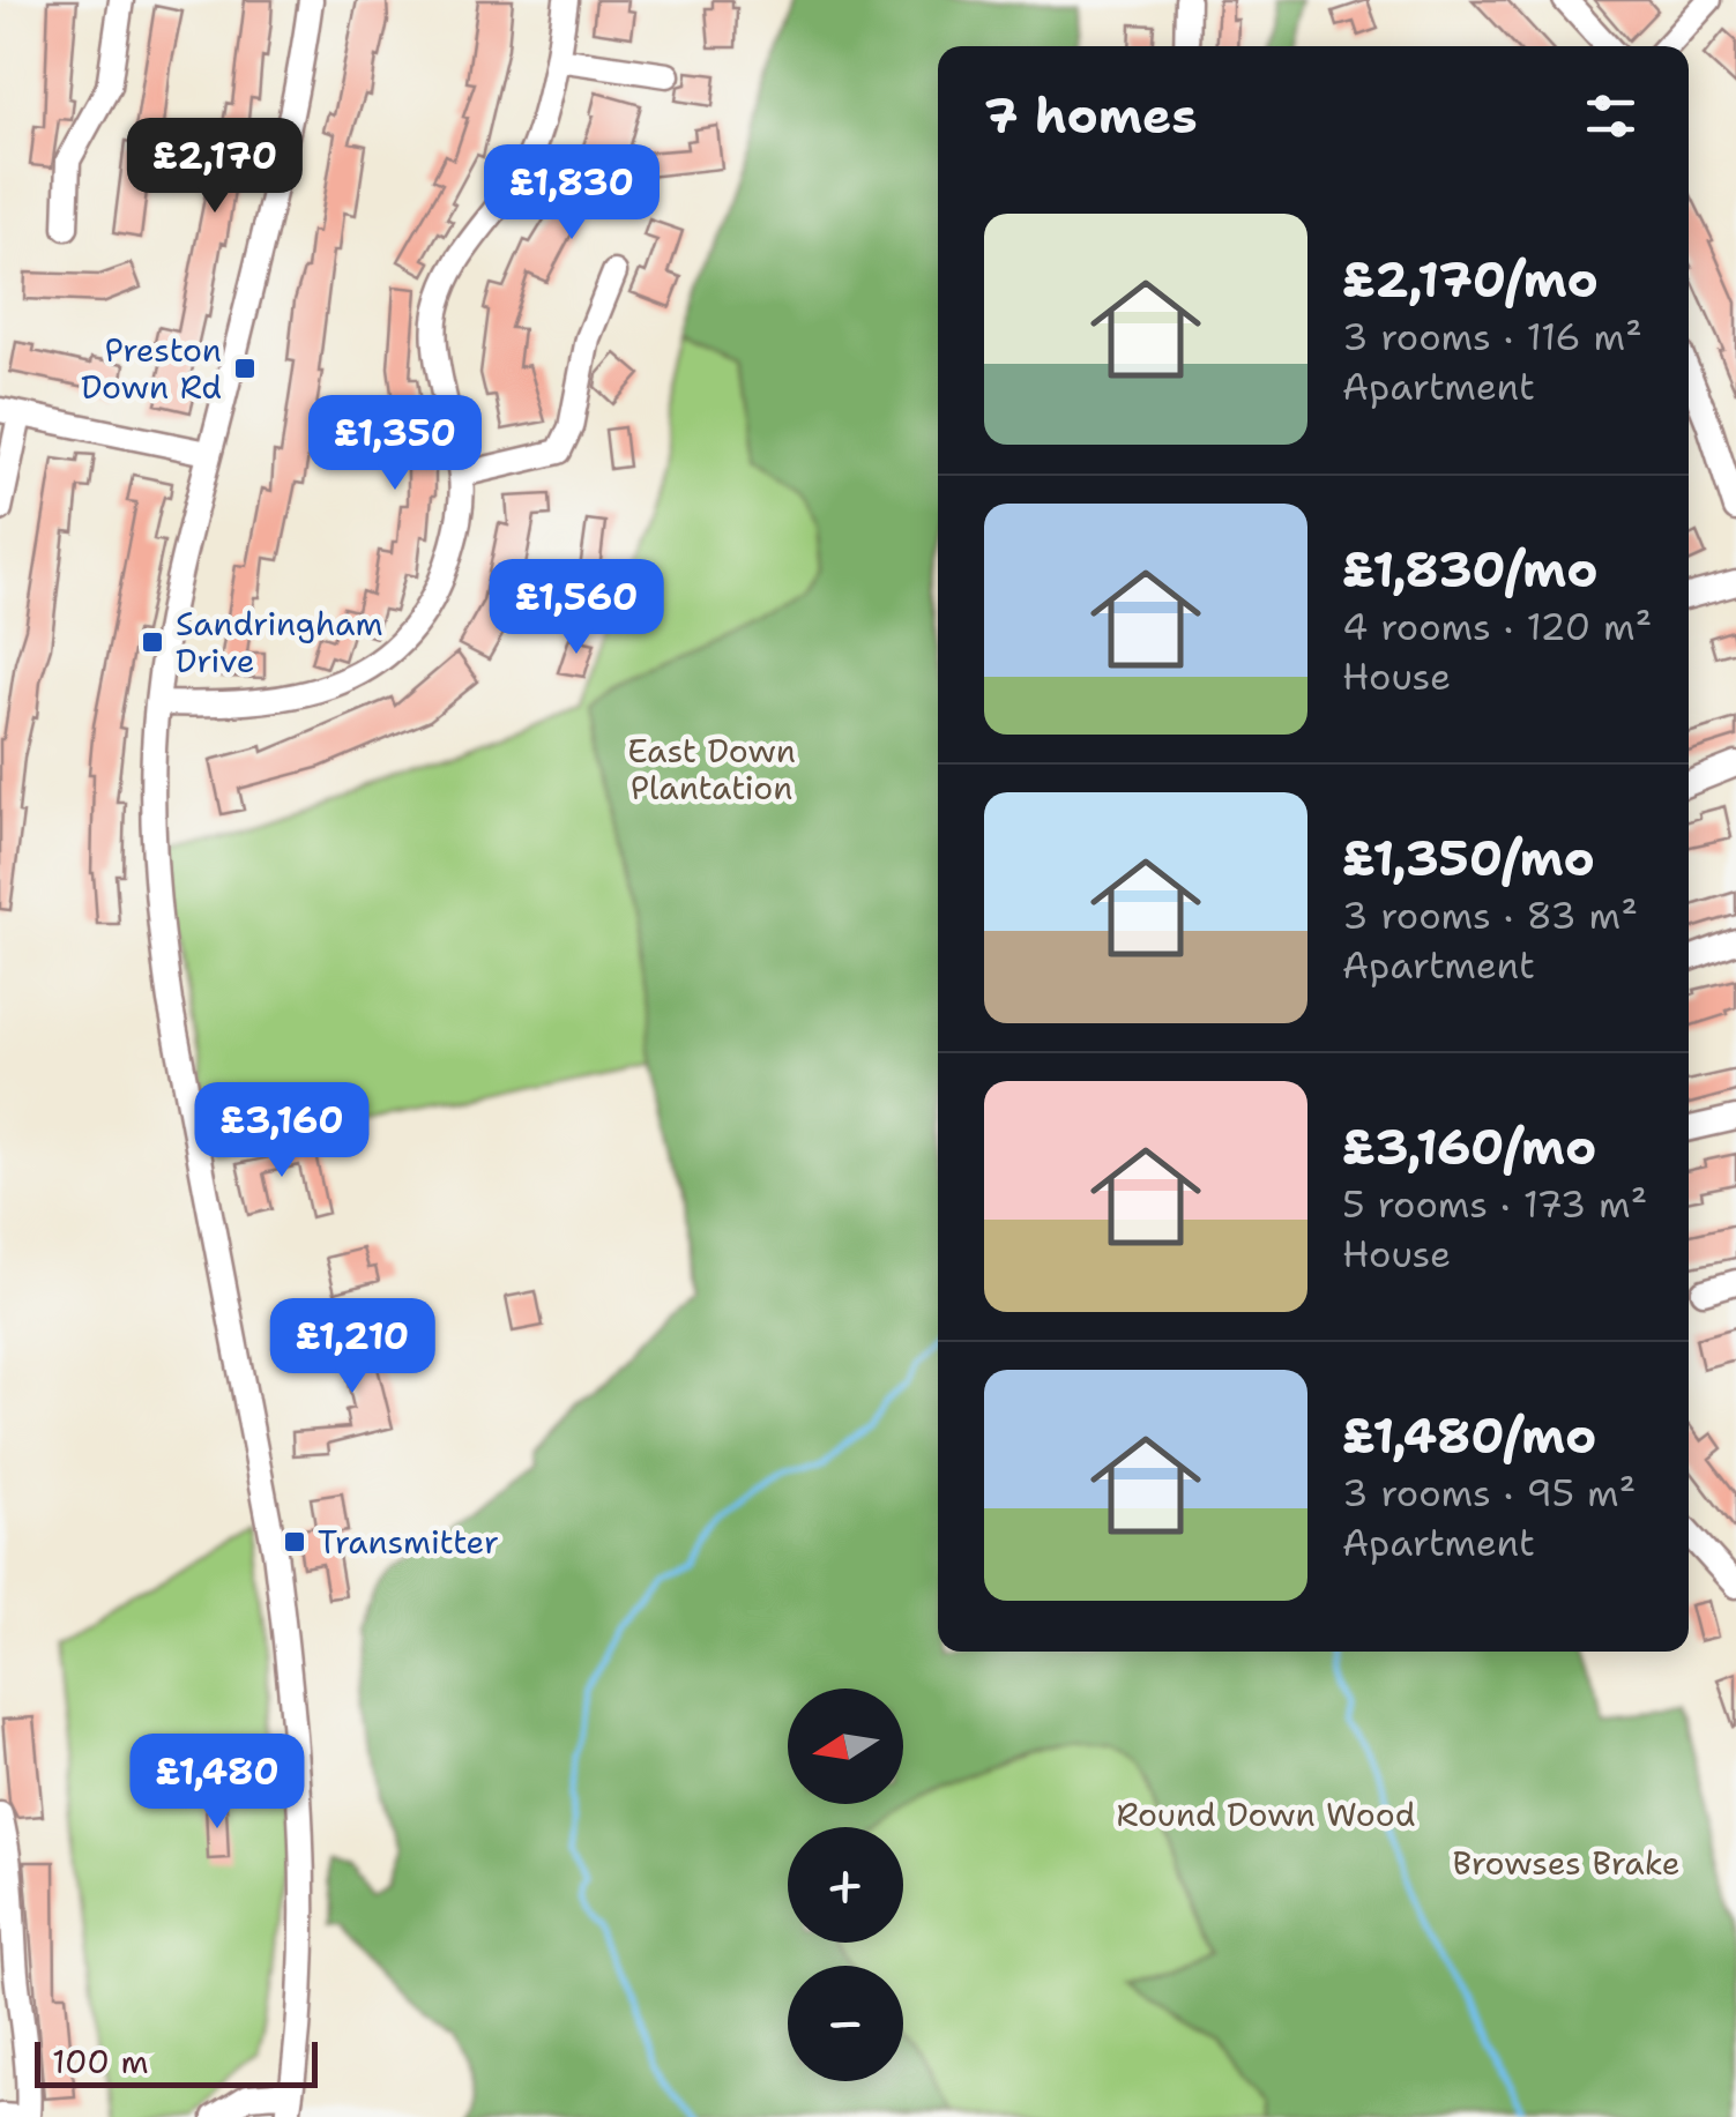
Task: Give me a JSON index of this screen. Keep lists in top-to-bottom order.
{
  "parks": ["East Down Plantation", "Round Down Wood", "Browses Brake"],
  "places": {
    "transit": ["Preston Down Rd", "Sandringham Drive", "Transmitter"]
  },
  "scale_bar": "100 m",
  "north": "left",
  "page": {
    "heading": "7 homes",
    "price": [
      "£2,170",
      "£1,830",
      "£1,350",
      "£1,560",
      "£3,160",
      "£1,210",
      "£1,480"
    ],
    "list": [
      {
        "name": "£2,170/mo",
        "note": "3 rooms · 116 m² · Apartment"
      },
      {
        "name": "£1,830/mo",
        "note": "4 rooms · 120 m² · House"
      },
      {
        "name": "£1,350/mo",
        "note": "3 rooms · 83 m² · Apartment"
      },
      {
        "name": "£3,160/mo",
        "note": "5 rooms · 173 m² · House"
      },
      {
        "name": "£1,480/mo",
        "note": "3 rooms · 95 m² · Apartment"
      }
    ],
    "map_buttons": ["+", "−"],
    "scale": "100 m"
  }
}
